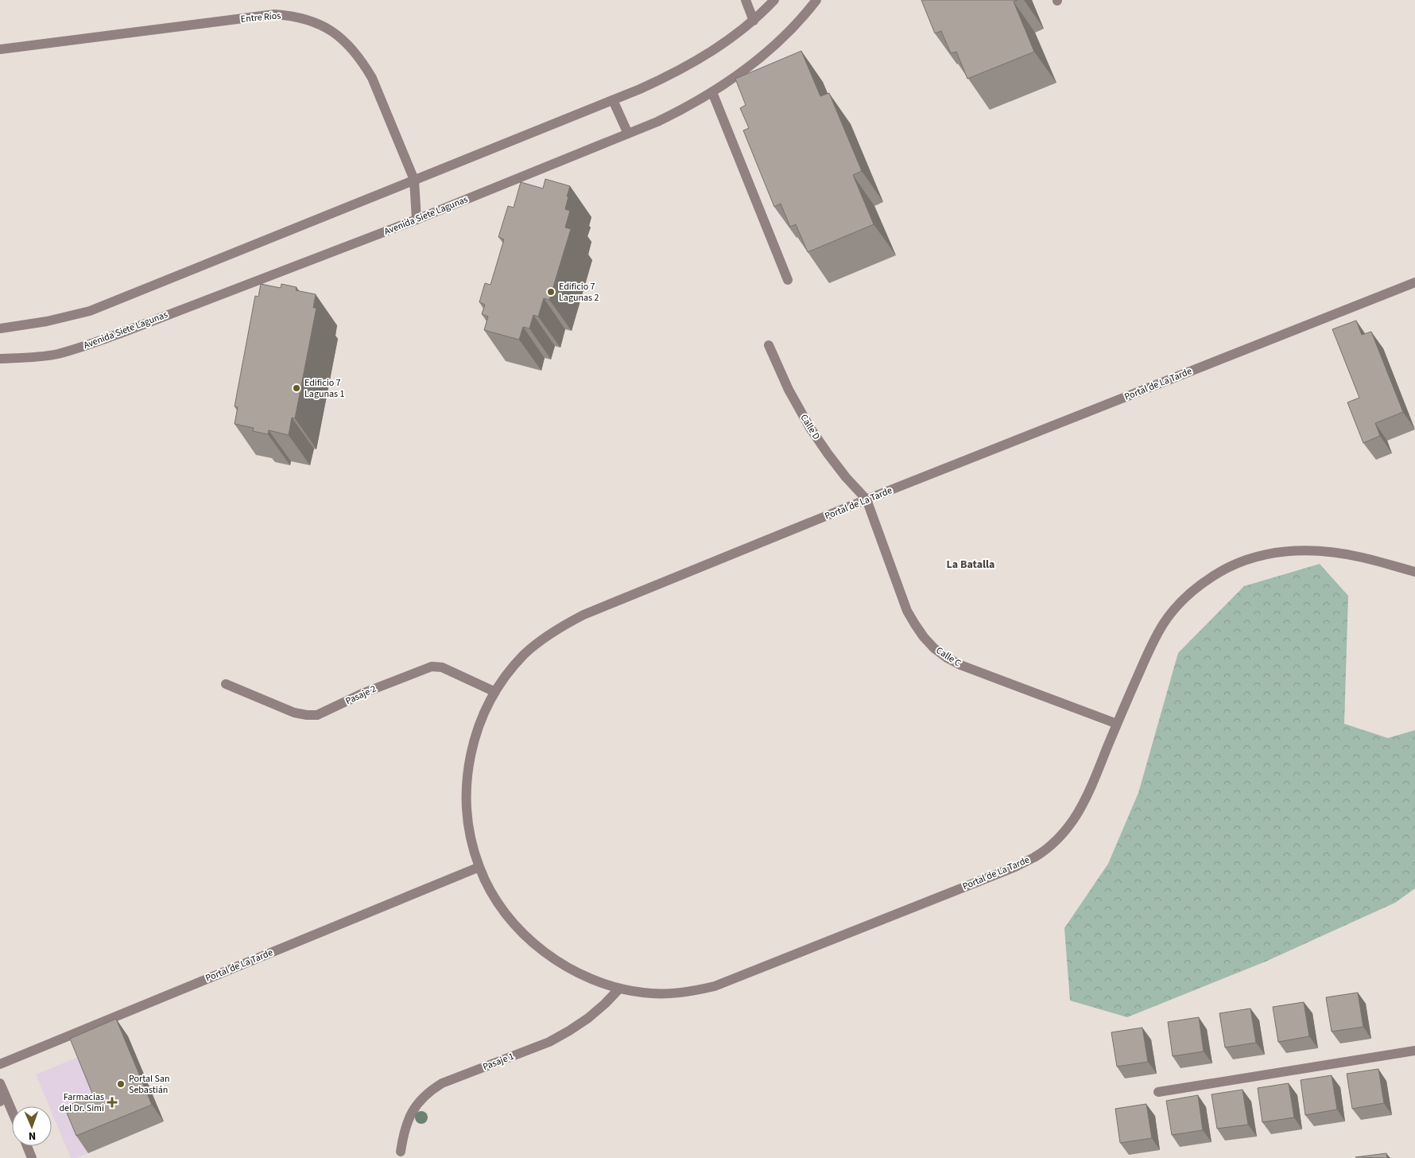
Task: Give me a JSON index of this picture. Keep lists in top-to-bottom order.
{
  "streets": {
    "street": [
      "Entre Ríos",
      "Avenida Siete Lagunas",
      "Portal de La Tarde",
      "Calle D",
      "Calle C",
      "Pasaje 2",
      "Pasaje 1"
    ]
  },
  "crossings": [
    ["Entre Ríos", "Avenida Siete Lagunas"],
    ["Portal de La Tarde", "Calle D"],
    ["Portal de La Tarde", "Calle C"],
    ["Portal de La Tarde", "Pasaje 2"],
    ["Portal de La Tarde", "Pasaje 1"],
    ["Calle D", "Calle C"]
  ],
  "districts": ["La Batalla"],
  "places": {
    "other": ["Edificio 7 Lagunas 2", "Edificio 7 Lagunas 1", "Portal San Sebastián"],
    "health": ["Farmacias del Dr. Simi"]
  },
  "north": "bottom"
}
